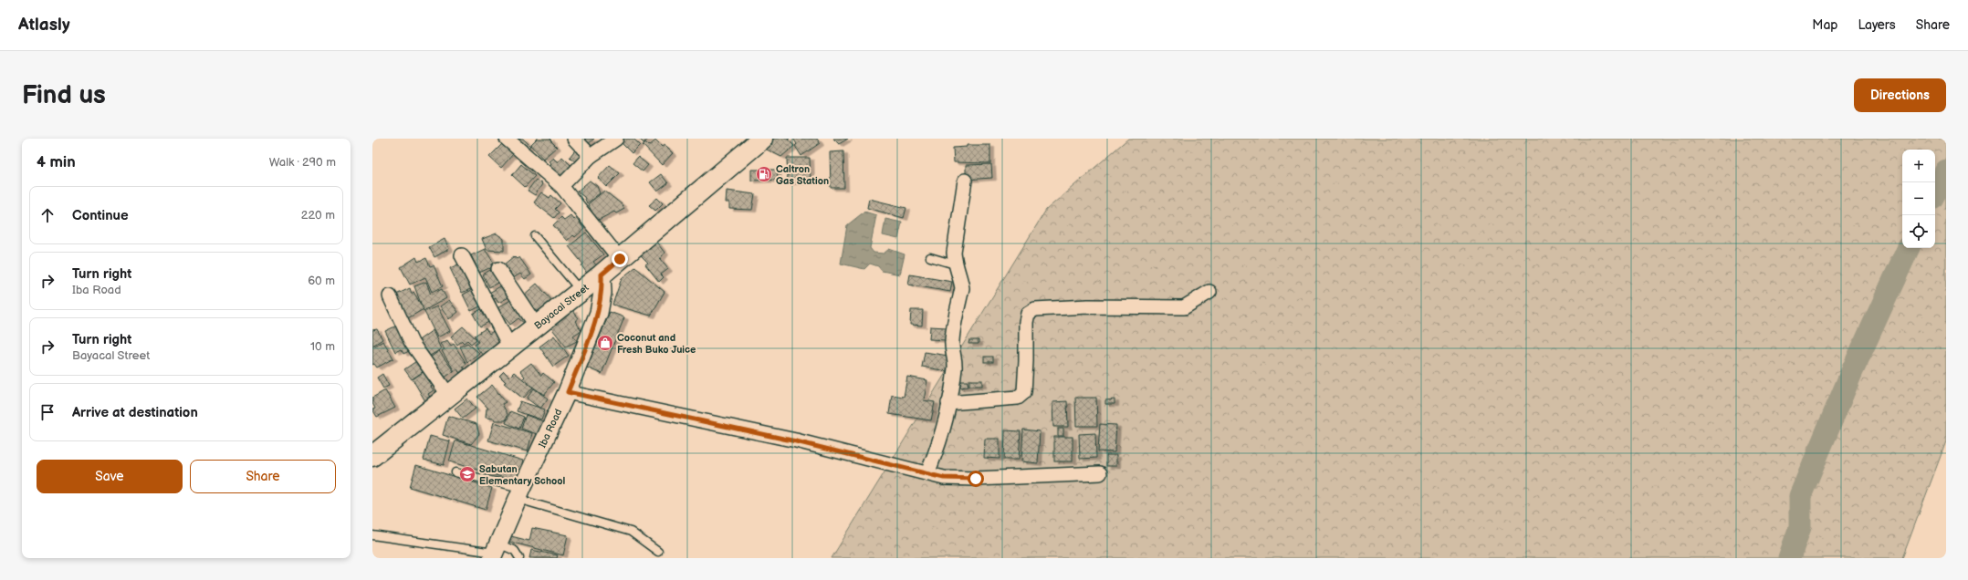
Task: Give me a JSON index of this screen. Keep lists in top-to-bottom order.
{
  "streets": {
    "main road": ["Bayacal Street"],
    "street": ["Iba Road"]
  },
  "crossings": [
    ["Bayacal Street", "Iba Road"]
  ],
  "places": {
    "fuel station": ["Caltron Gas Station"],
    "shop": ["Coconut and Fresh Buko Juice"],
    "school or university": ["Sabutan Elementary School"]
  },
  "page": {
    "header": "Atlasly",
    "nav": ["Map", "Layers", "Share"],
    "buttons": [
      "Directions",
      ["Save", "Share"]
    ],
    "title": "Find us",
    "heading": ["4 min", "Walk · 290 m"],
    "map_buttons": ["+", "−"],
    "list": [
      ["Continue", "220 m"],
      ["Turn right", "Iba Road", "60 m"],
      ["Turn right", "Bayacal Street", "10 m"],
      "Arrive at destination"
    ]
  }
}
